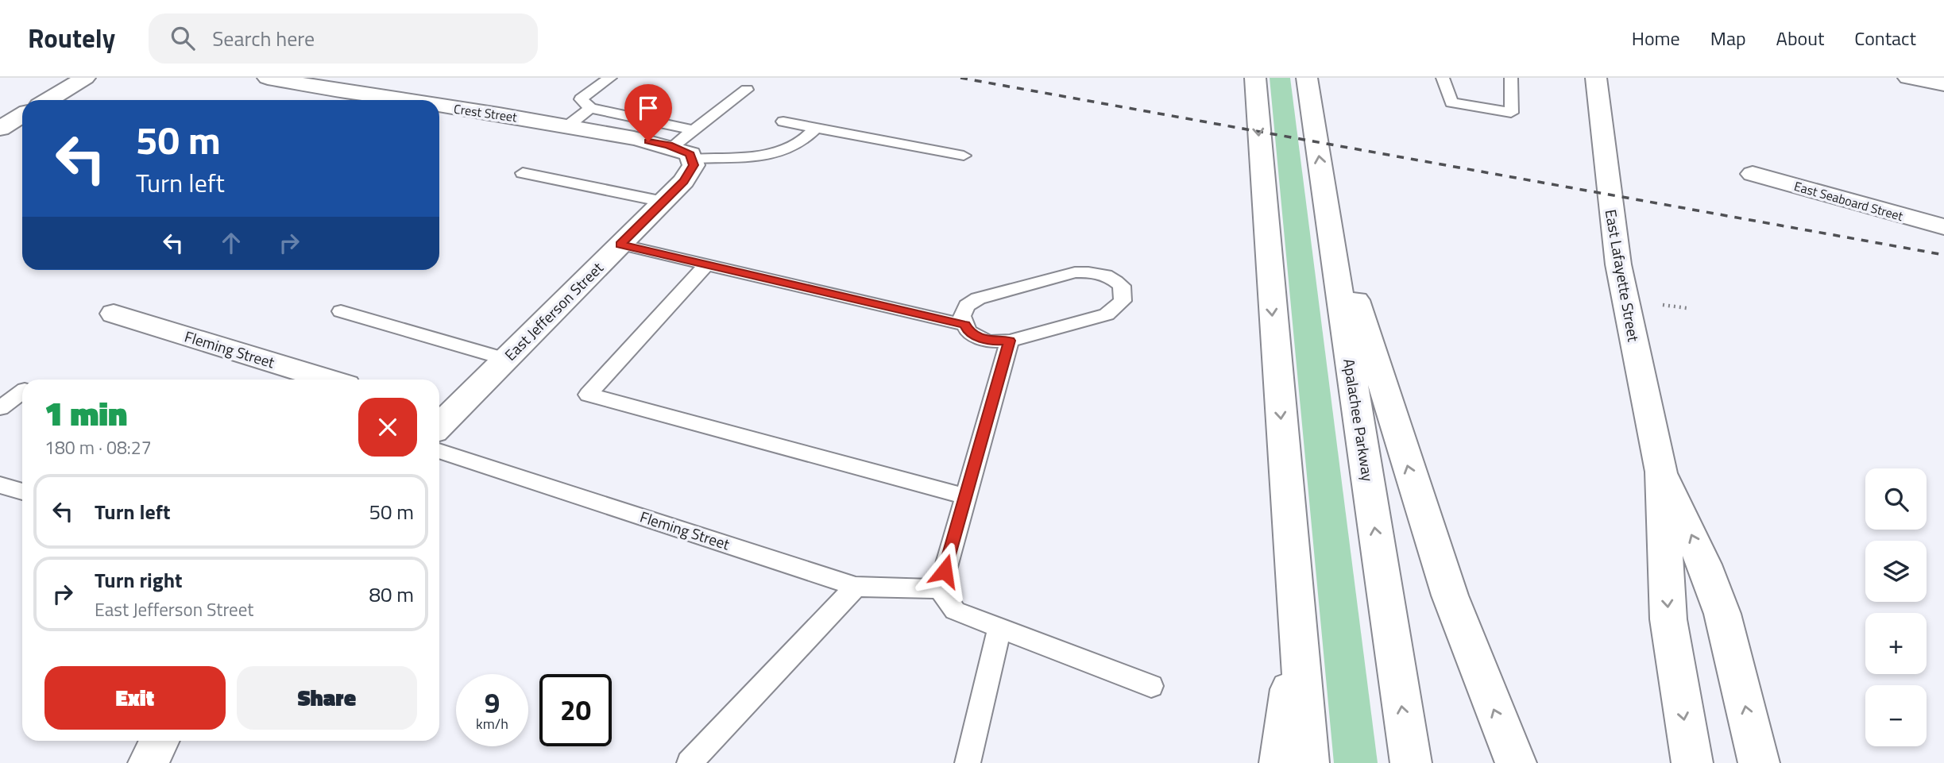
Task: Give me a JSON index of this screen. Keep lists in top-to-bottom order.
{
  "streets": {
    "street": [
      "Crest Street",
      "East Seaboard Street",
      "East Lafayette Street",
      "East Jefferson Street",
      "Fleming Street",
      "Apalachee Parkway"
    ]
  },
  "crossings": [
    ["Crest Street", "East Jefferson Street"]
  ],
  "page": {
    "header": "Routely",
    "search": "Search here",
    "nav": [
      "Home",
      "Map",
      "About",
      "Contact"
    ],
    "turn": ["50 m", "Turn left"],
    "heading": ["1 min", "180 m · 08:27"],
    "map_buttons": ["+", "−"],
    "list": [
      {
        "name": "Turn left",
        "value": "50 m"
      },
      {
        "name": "Turn right",
        "note": "East Jefferson Street",
        "value": "80 m"
      }
    ],
    "buttons": ["Exit", "Share"],
    "speed": "9 km/h",
    "limit": "20"
  }
}
